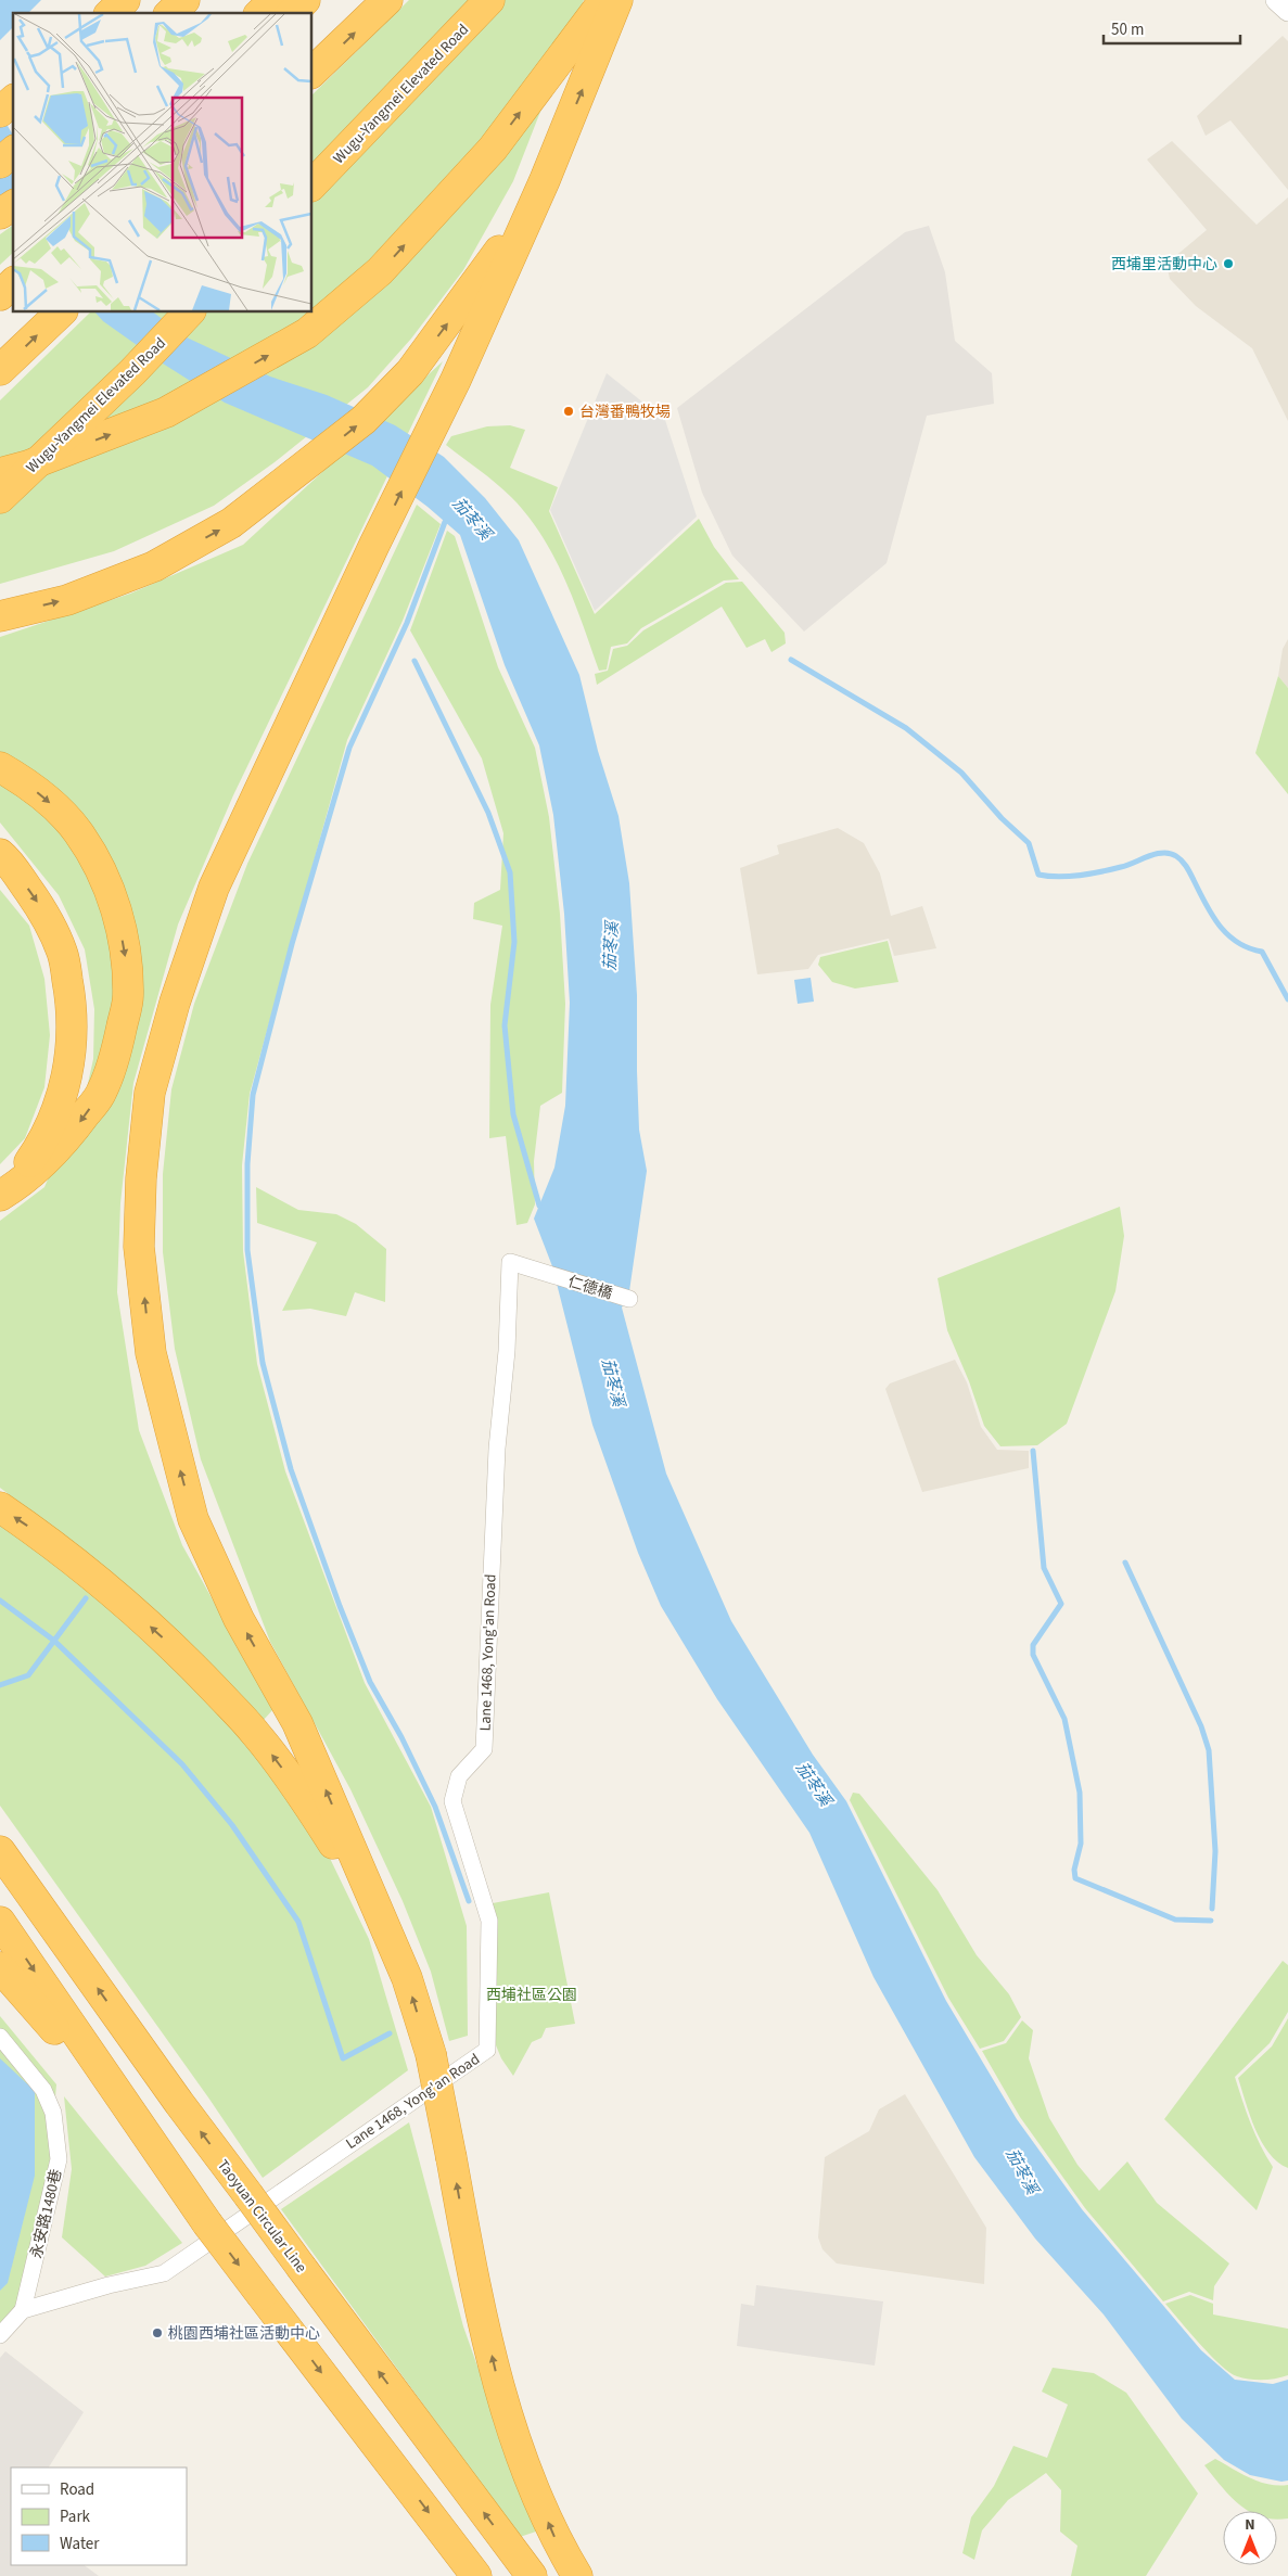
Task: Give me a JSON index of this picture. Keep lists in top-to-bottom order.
{
  "streets": {
    "highway": ["Wugu-Yangmei Elevated Road", "Taoyuan Circular Line"],
    "street": ["仁德橋", "Lane 1468, Yong'an Road", "永安路1480巷"]
  },
  "crossings": [
    ["仁德橋", "Lane 1468, Yong'an Road"],
    ["Lane 1468, Yong'an Road", "永安路1480巷"]
  ],
  "water": ["茄苳溪"],
  "parks": ["西埔社區公園"],
  "places": ["西埔里活動中心", "台灣番鴨牧場", "桃園西埔社區活動中心"],
  "legend": ["Road", "Park", "Water"],
  "scale_bar": "50 m",
  "north": "top"
}
